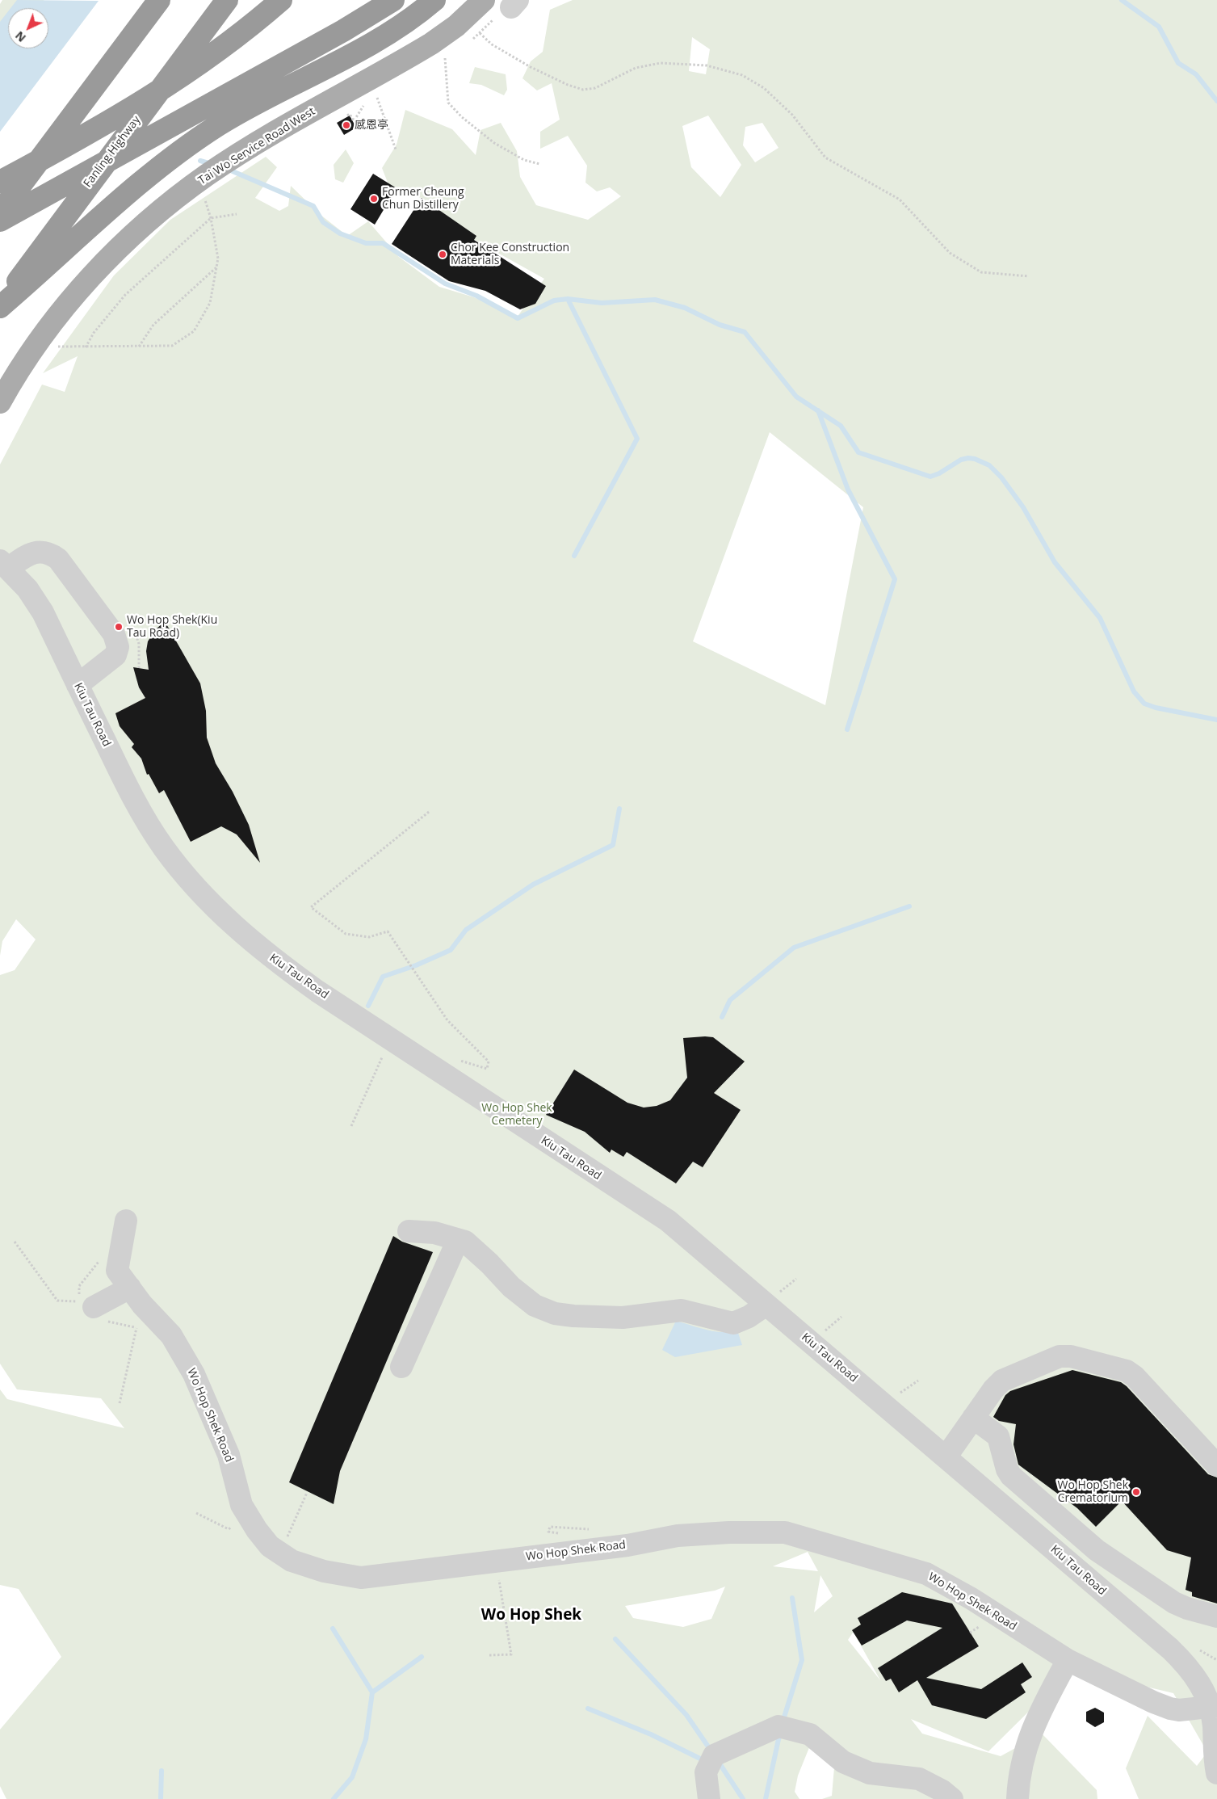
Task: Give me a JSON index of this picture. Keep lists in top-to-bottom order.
{
  "streets": {
    "highway": ["Fanling Highway"],
    "main road": ["Tai Wo Service Road West"],
    "street": ["Kiu Tau Road", "Wo Hop Shek Road"]
  },
  "crossings": [
    ["Kiu Tau Road", "Wo Hop Shek Road"]
  ],
  "districts": ["Wo Hop Shek"],
  "parks": ["Wo Hop Shek Cemetery"],
  "places": [
    "感恩亭",
    "Former Cheung Chun Distillery",
    "Chor Kee Construction Materials",
    "Wo Hop Shek(Kiu Tau Road)",
    "Wo Hop Shek Crematorium"
  ],
  "north": "bottom left"
}
